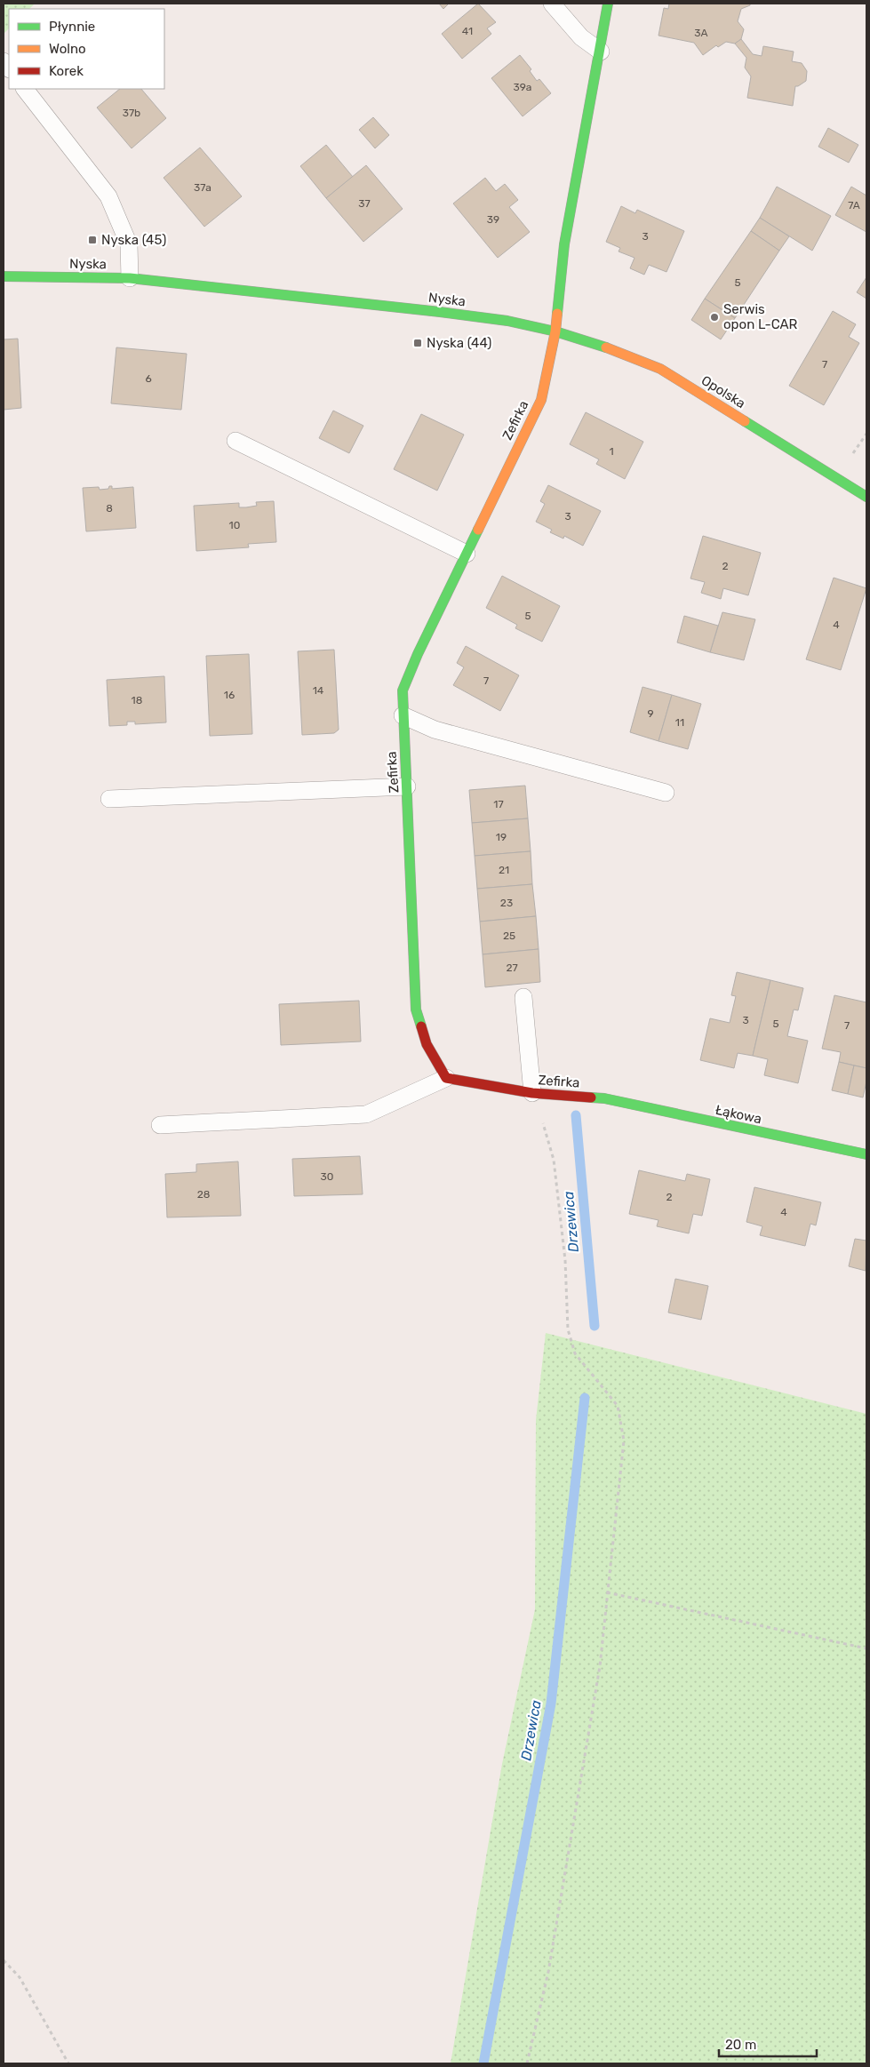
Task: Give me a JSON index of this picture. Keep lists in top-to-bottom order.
{
  "streets": {
    "street": [
      "Nyska",
      "Opolska",
      "Zefirka",
      "Łąkowa"
    ]
  },
  "crossings": [
    ["Nyska", "Opolska"],
    ["Nyska", "Zefirka"],
    ["Opolska", "Zefirka"],
    ["Zefirka", "Łąkowa"]
  ],
  "water": ["Drzewica"],
  "places": {
    "transit": ["Nyska (45)", "Nyska (44)"],
    "other": ["Serwis opon L-CAR"]
  },
  "house_numbers": [
    "41",
    "3A",
    "39a",
    "37b",
    "37a",
    "37",
    "7A",
    "39",
    "3",
    "5",
    "7",
    "6",
    "1",
    "8",
    "3",
    "10",
    "2",
    "5",
    "4",
    "7",
    "14",
    "16",
    "18",
    "9",
    "11",
    "17",
    "19",
    "21",
    "23",
    "25",
    "27",
    "3",
    "5",
    "7",
    "30",
    "28",
    "2",
    "4"
  ],
  "legend": ["Płynnie", "Wolno", "Korek"],
  "scale_bar": "20 m"
}
